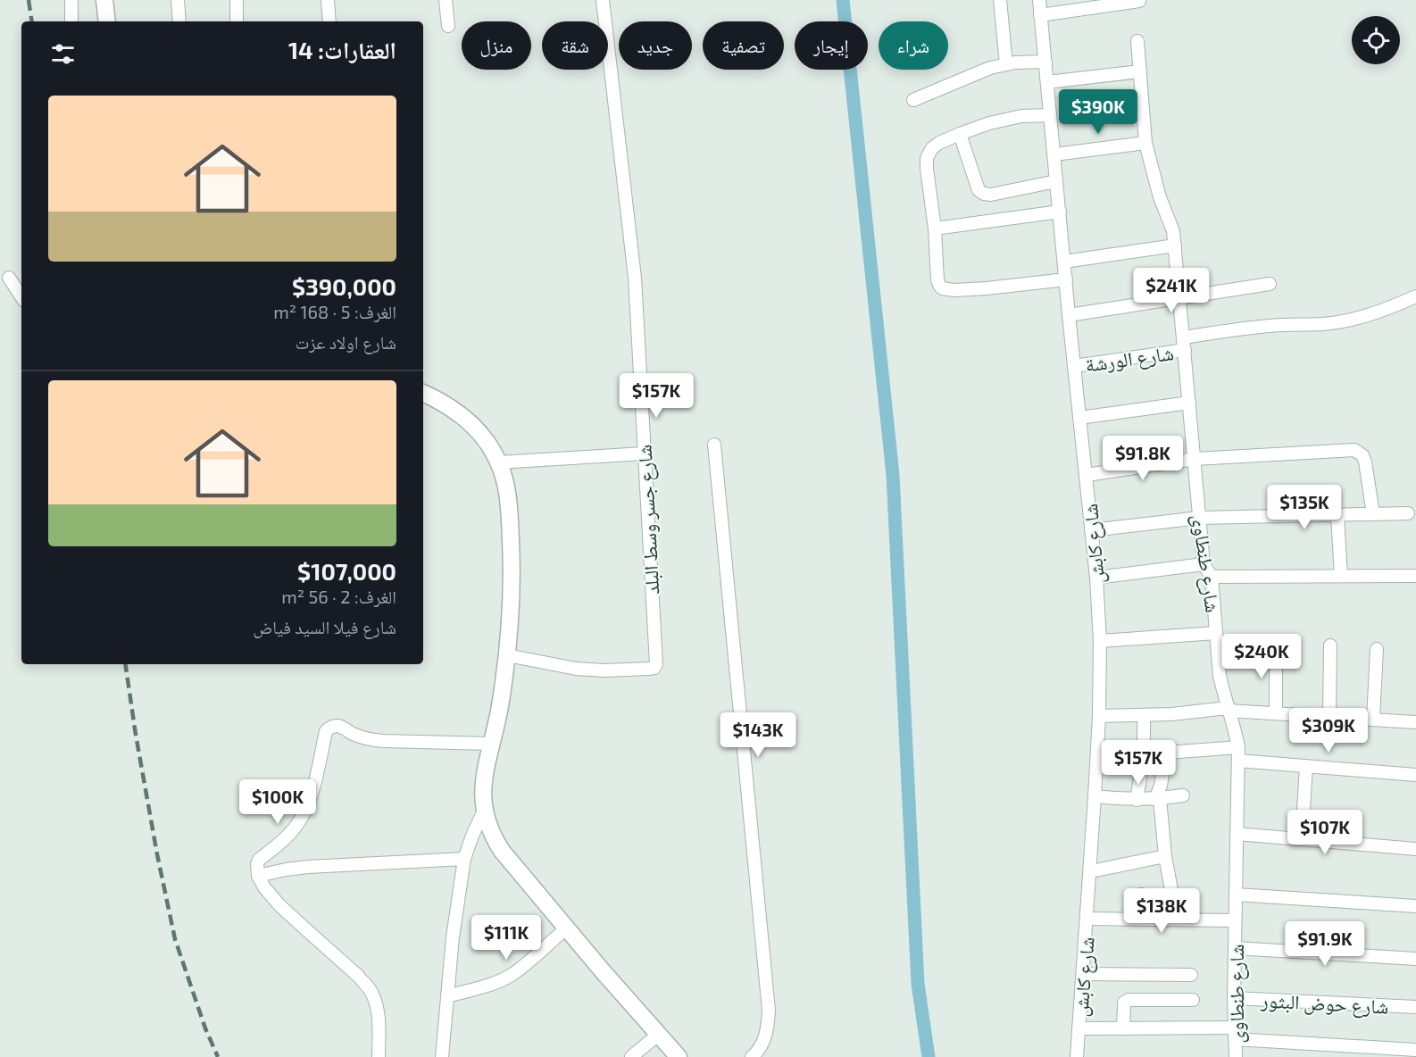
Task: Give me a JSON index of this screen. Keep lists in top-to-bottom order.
{
  "streets": {
    "street": [
      "شارع الورشة",
      "شارع جسر وسط البلد",
      "شارع كابش",
      "شارع طنطاوى",
      "شارع حوض البثور"
    ]
  },
  "crossings": [
    ["شارع الورشة", "شارع كابش"],
    ["شارع الورشة", "شارع طنطاوى"],
    ["شارع طنطاوى", "شارع حوض البثور"]
  ],
  "page": {
    "chip": [
      "شراء",
      "إيجار",
      "تصفية",
      "جديد",
      "شقة",
      "منزل"
    ],
    "heading": "العقارات: 14",
    "list": [
      {
        "name": "$390,000",
        "note": "الغرف: 5 · 168 m² · شارع اولاد عزت"
      },
      {
        "name": "$107,000",
        "note": "الغرف: 2 · 56 m² · شارع فيلا السيد فياض"
      }
    ],
    "price": [
      "$390K",
      "$241K",
      "$157K",
      "$91.8K",
      "$135K",
      "$240K",
      "$309K",
      "$143K",
      "$157K",
      "$100K",
      "$107K",
      "$138K",
      "$111K",
      "$91.9K"
    ]
  }
}
